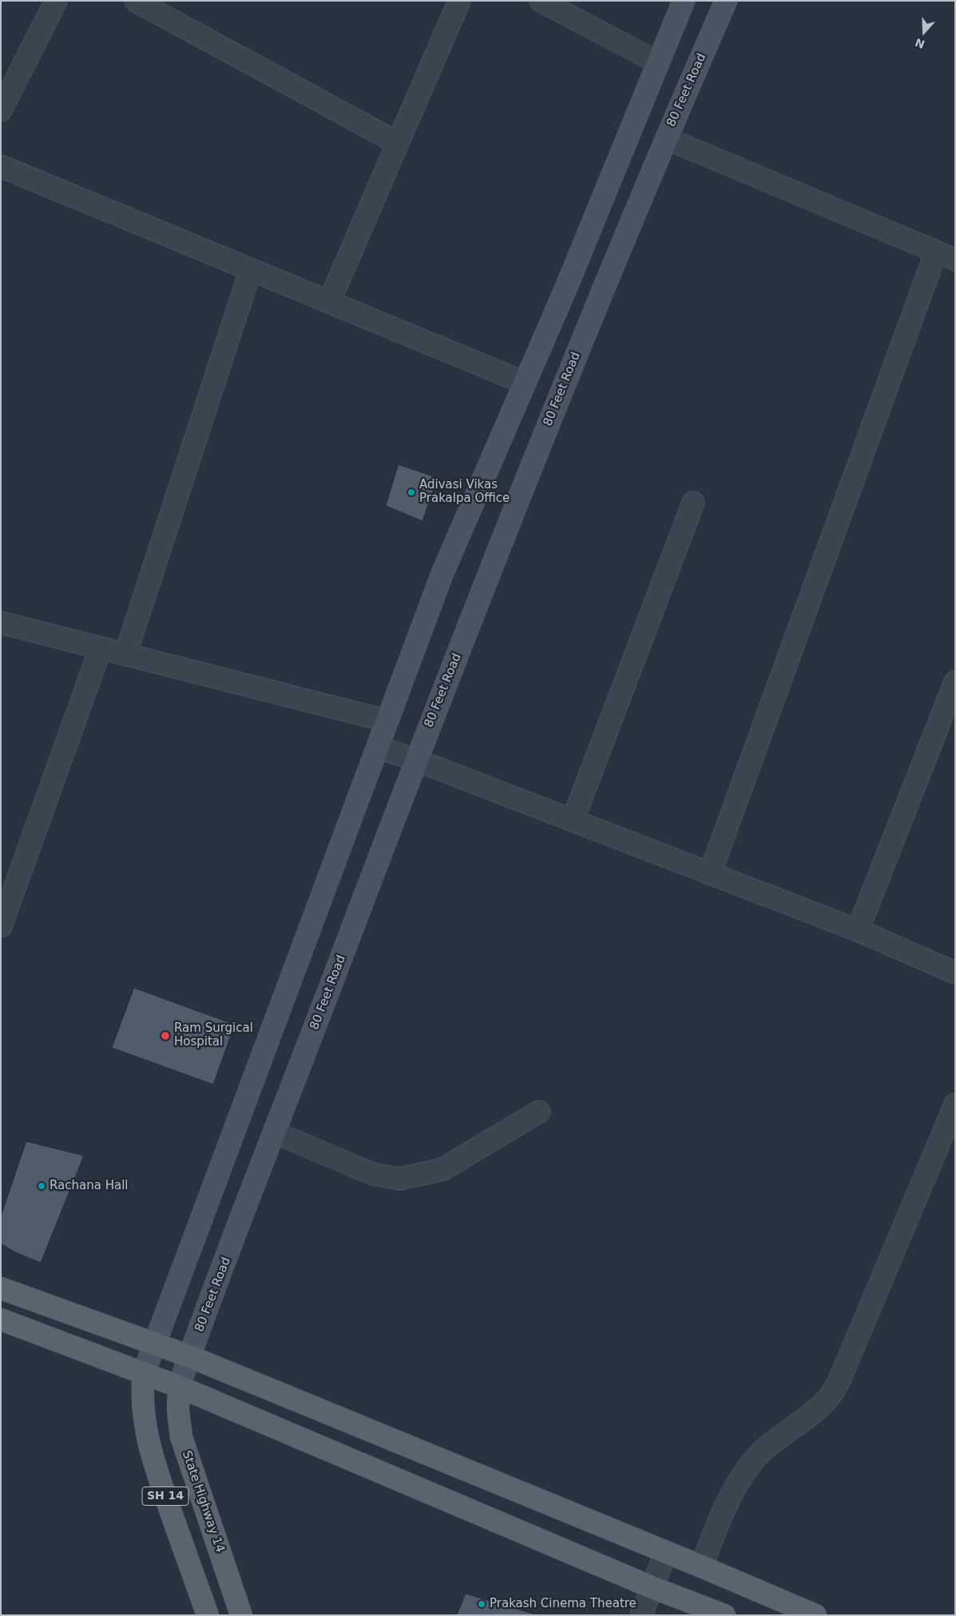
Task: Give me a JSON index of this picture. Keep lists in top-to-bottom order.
{
  "streets": {
    "main road": ["80 Feet Road", "SH 14", "State Highway 14"]
  },
  "crossings": [
    ["80 Feet Road", "State Highway 14"]
  ],
  "places": [
    "Adivasi Vikas Prakalpa Office",
    "Ram Surgical Hospital",
    "Rachana Hall",
    "Prakash Cinema Theatre"
  ],
  "north": "bottom"
}
